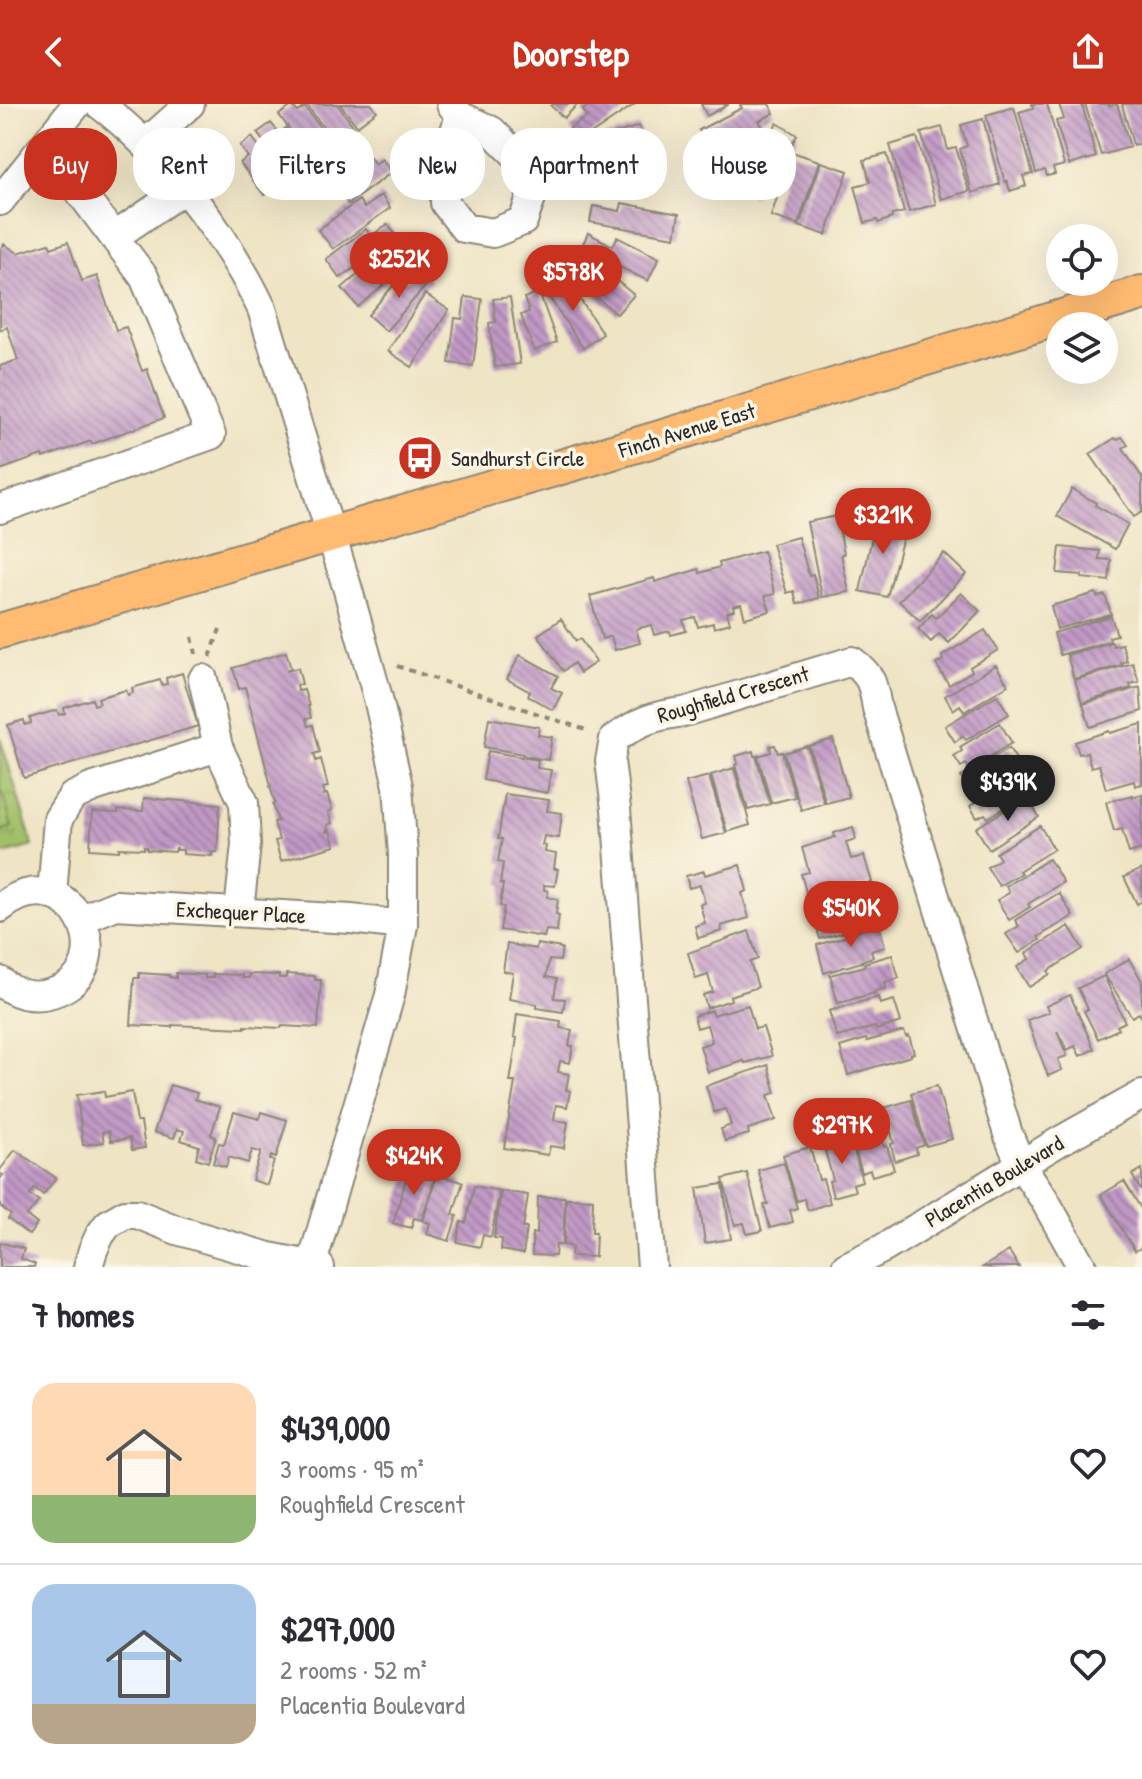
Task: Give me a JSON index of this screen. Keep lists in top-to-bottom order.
{
  "streets": {
    "main road": ["Finch Avenue East"],
    "street": ["Roughfield Crescent", "Exchequer Place", "Placentia Boulevard"]
  },
  "crossings": [
    ["Roughfield Crescent", "Placentia Boulevard"]
  ],
  "places": {
    "bus stop": ["Sandhurst Circle"]
  },
  "page": {
    "header": "Doorstep",
    "chip": [
      "Buy",
      "Rent",
      "Filters",
      "New",
      "Apartment",
      "House"
    ],
    "price": [
      "$252K",
      "$578K",
      "$321K",
      "$439K",
      "$540K",
      "$297K",
      "$424K"
    ],
    "heading": "7 homes",
    "list": [
      {
        "name": "$439,000",
        "note": "3 rooms · 95 m² · Roughfield Crescent"
      },
      {
        "name": "$297,000",
        "note": "2 rooms · 52 m² · Placentia Boulevard"
      }
    ]
  }
}
